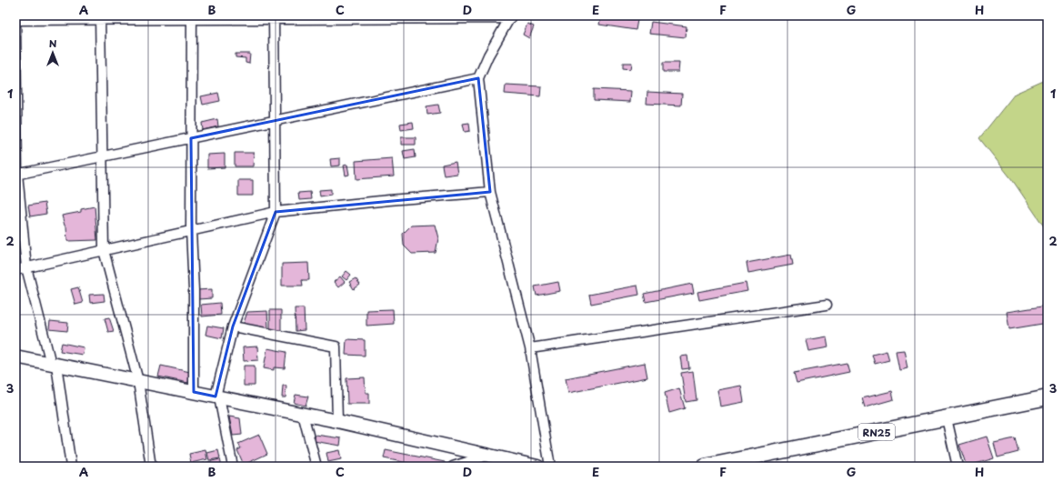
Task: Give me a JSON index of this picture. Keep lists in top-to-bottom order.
{
  "streets": {
    "main road": ["RN25"]
  },
  "north": "top",
  "grid": {
    "columns": [
      "A",
      "B",
      "C",
      "D",
      "E",
      "F",
      "G",
      "H"
    ],
    "rows": ["1", "2", "3"]
  }
}
